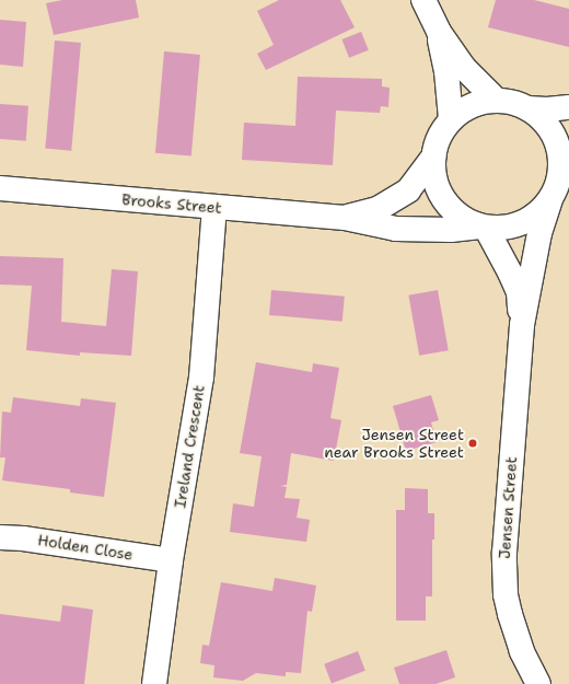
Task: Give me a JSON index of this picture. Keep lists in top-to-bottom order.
{
  "streets": {
    "street": [
      "Brooks Street",
      "Ireland Crescent",
      "Jensen Street",
      "Holden Close"
    ]
  },
  "crossings": [
    ["Brooks Street", "Ireland Crescent"],
    ["Brooks Street", "Jensen Street"],
    ["Ireland Crescent", "Holden Close"]
  ],
  "places": ["Jensen Street near Brooks Street"]
}
